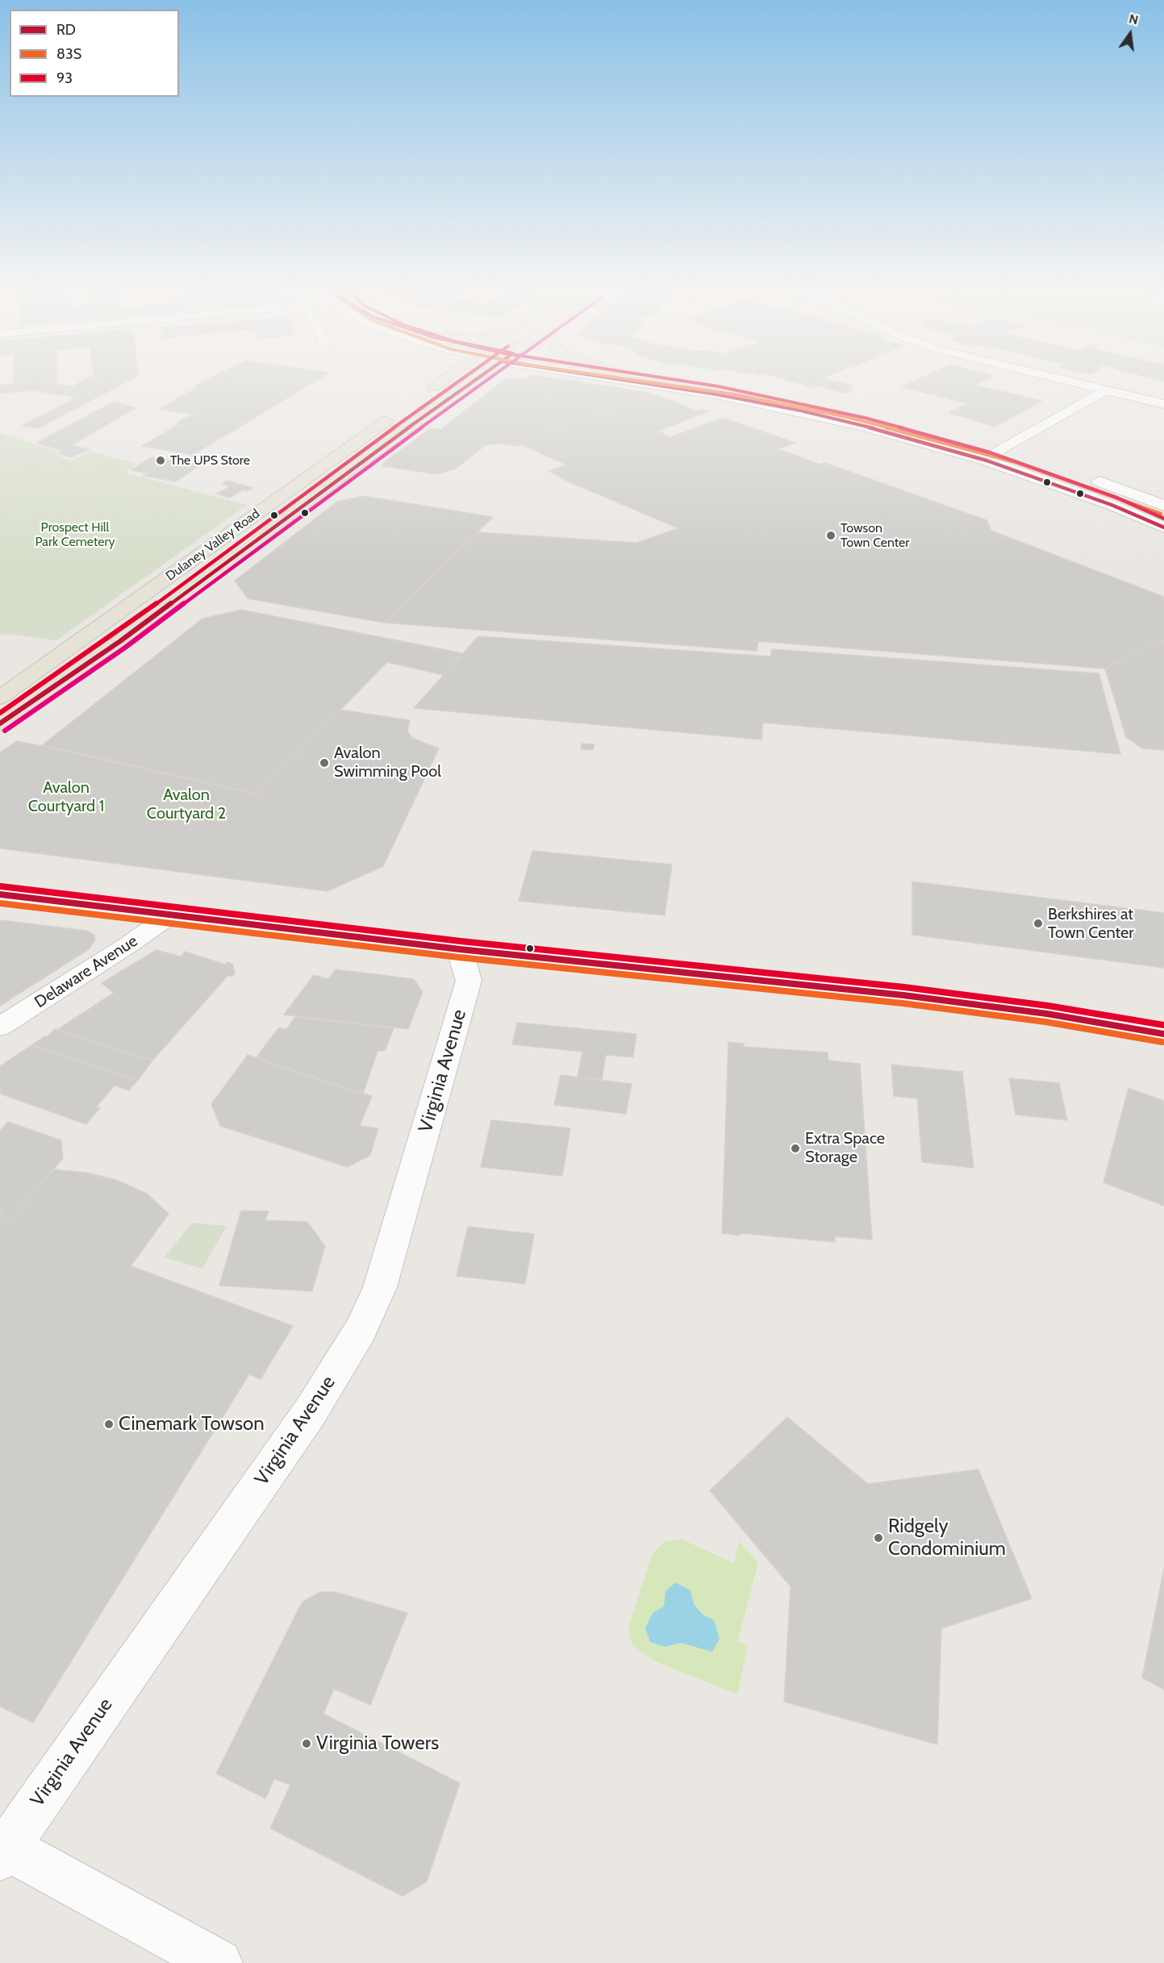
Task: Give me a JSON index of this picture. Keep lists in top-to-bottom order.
{
  "streets": {
    "main road": ["Dulaney Valley Road", "Virginia Avenue"],
    "street": ["Delaware Avenue"]
  },
  "parks": ["Prospect Hill Park Cemetery", "Avalon Courtyard 1", "Avalon Courtyard 2"],
  "places": [
    "The UPS Store",
    "Towson Town Center",
    "Avalon Swimming Pool",
    "Berkshires at Town Center",
    "Extra Space Storage",
    "Cinemark Towson",
    "Ridgely Condominium",
    "Virginia Towers"
  ],
  "lines": ["transit line RD", "transit line 83S", "transit line 93"],
  "legend": ["RD", "83S", "93"],
  "north": "top"
}
